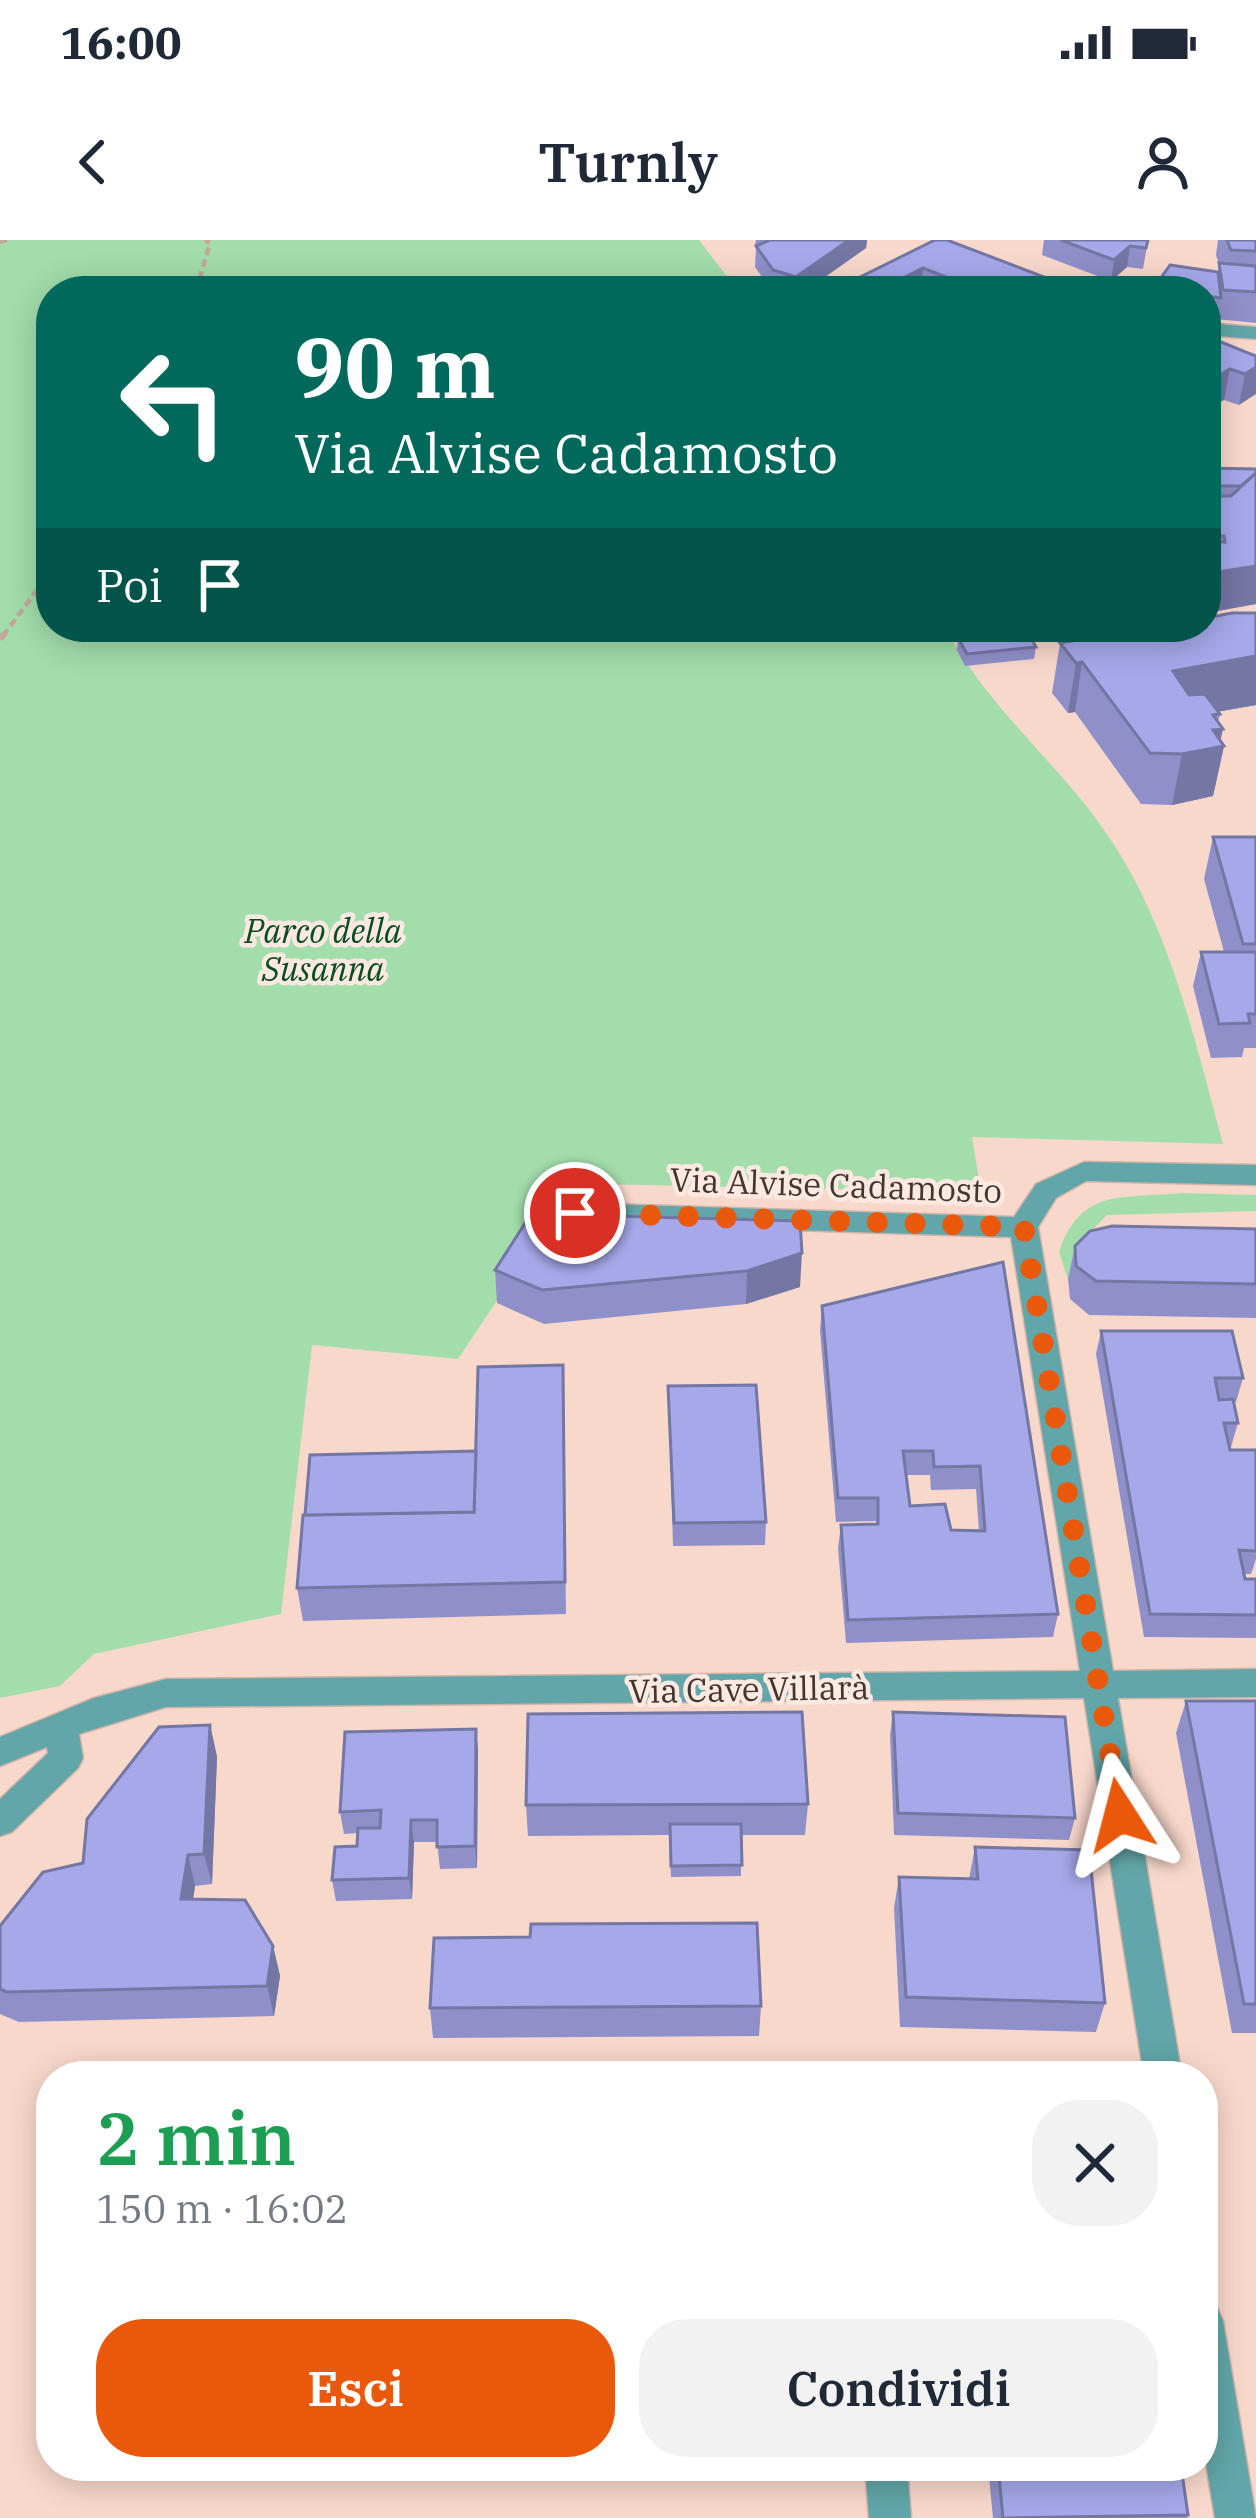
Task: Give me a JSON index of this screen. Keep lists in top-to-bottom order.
{
  "streets": {
    "street": ["Via Alvise Cadamosto", "Via Cave Villarà"]
  },
  "parks": ["Parco della Susanna"],
  "page": {
    "status": "16:00",
    "header": "Turnly",
    "turn": ["90 m", "Via Alvise Cadamosto"],
    "then": "Poi",
    "heading": ["2 min", "150 m · 16:02"],
    "buttons": ["Esci", "Condividi"]
  }
}
